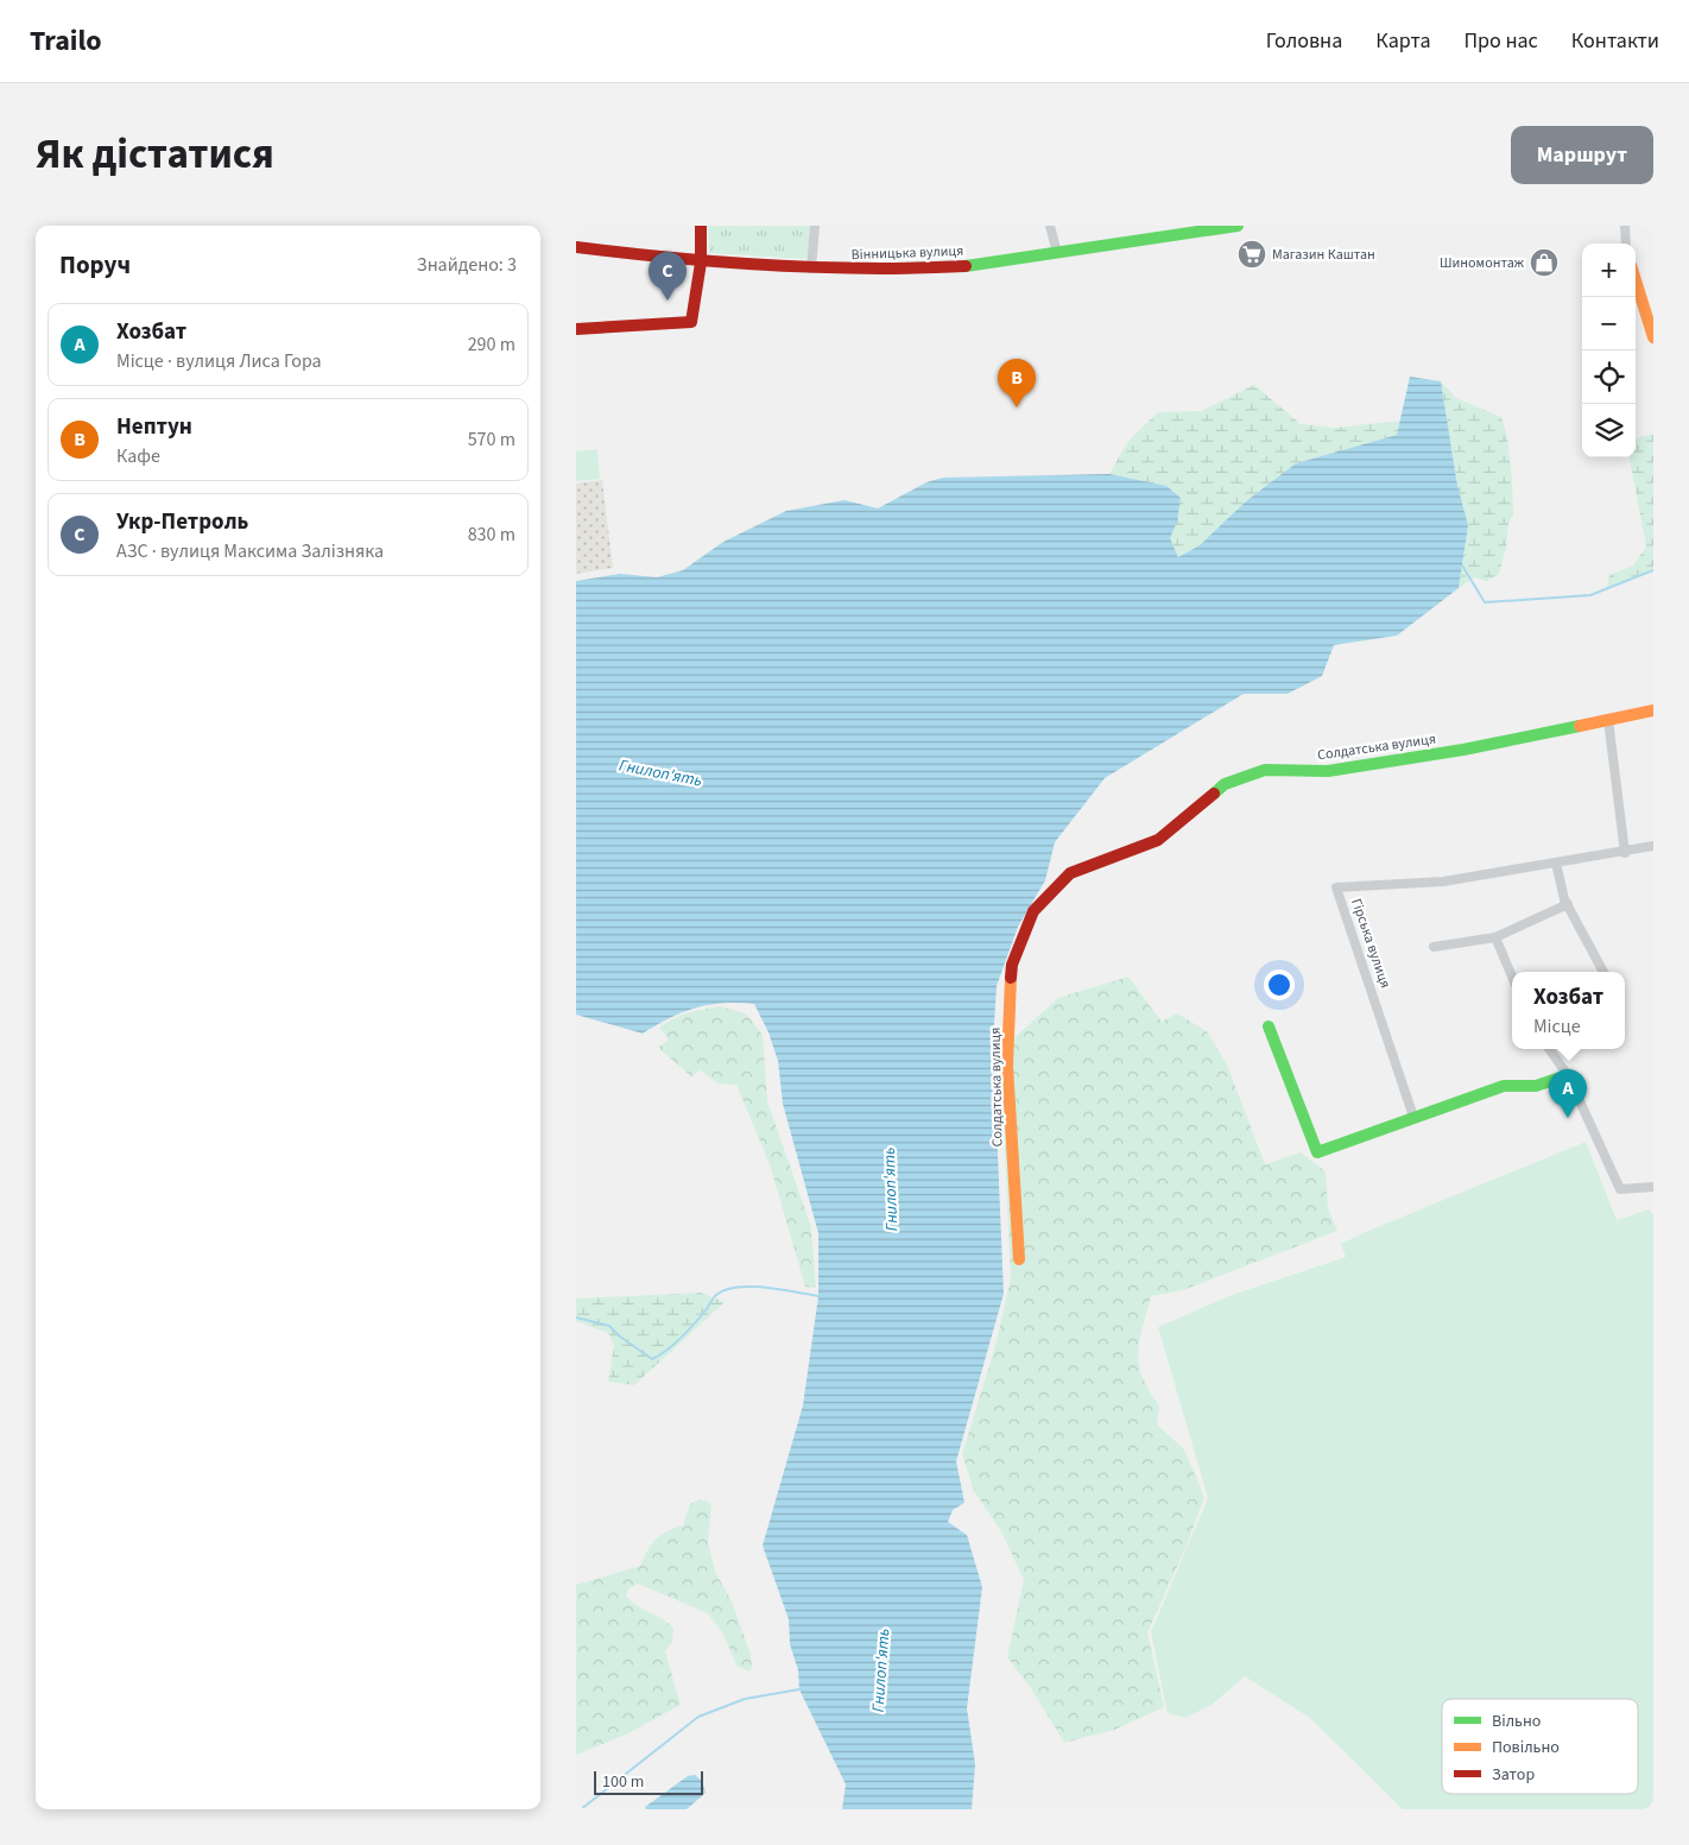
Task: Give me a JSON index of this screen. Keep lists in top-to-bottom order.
{
  "streets": {
    "street": ["Вінницька вулиця", "Солдатська вулиця", "Гірська вулиця"]
  },
  "water": ["Гнилоп'ять"],
  "places": {
    "supermarket": ["Магазин Каштан"],
    "shop": ["Шиномонтаж"]
  },
  "legend": ["Вільно", "Повільно", "Затор"],
  "scale_bar": "100 m",
  "page": {
    "header": "Trailo",
    "nav": [
      "Головна",
      "Карта",
      "Про нас",
      "Контакти"
    ],
    "title": "Як дістатися",
    "buttons": "Маршрут",
    "heading": ["Поруч", "Знайдено: 3"],
    "map_buttons": ["+", "−"],
    "pins": ["C", "B", "A"],
    "list": [
      {
        "mark": "A",
        "name": "Хозбат",
        "note": "Місце · вулиця Лиса Гора",
        "value": "290 m"
      },
      {
        "mark": "B",
        "name": "Нептун",
        "note": "Кафе",
        "value": "570 m"
      },
      {
        "mark": "C",
        "name": "Укр-Петроль",
        "note": "АЗС · вулиця Максима Залізняка",
        "value": "830 m"
      }
    ],
    "popup": ["Хозбат", "Місце"],
    "scale": "100 m"
  }
}
